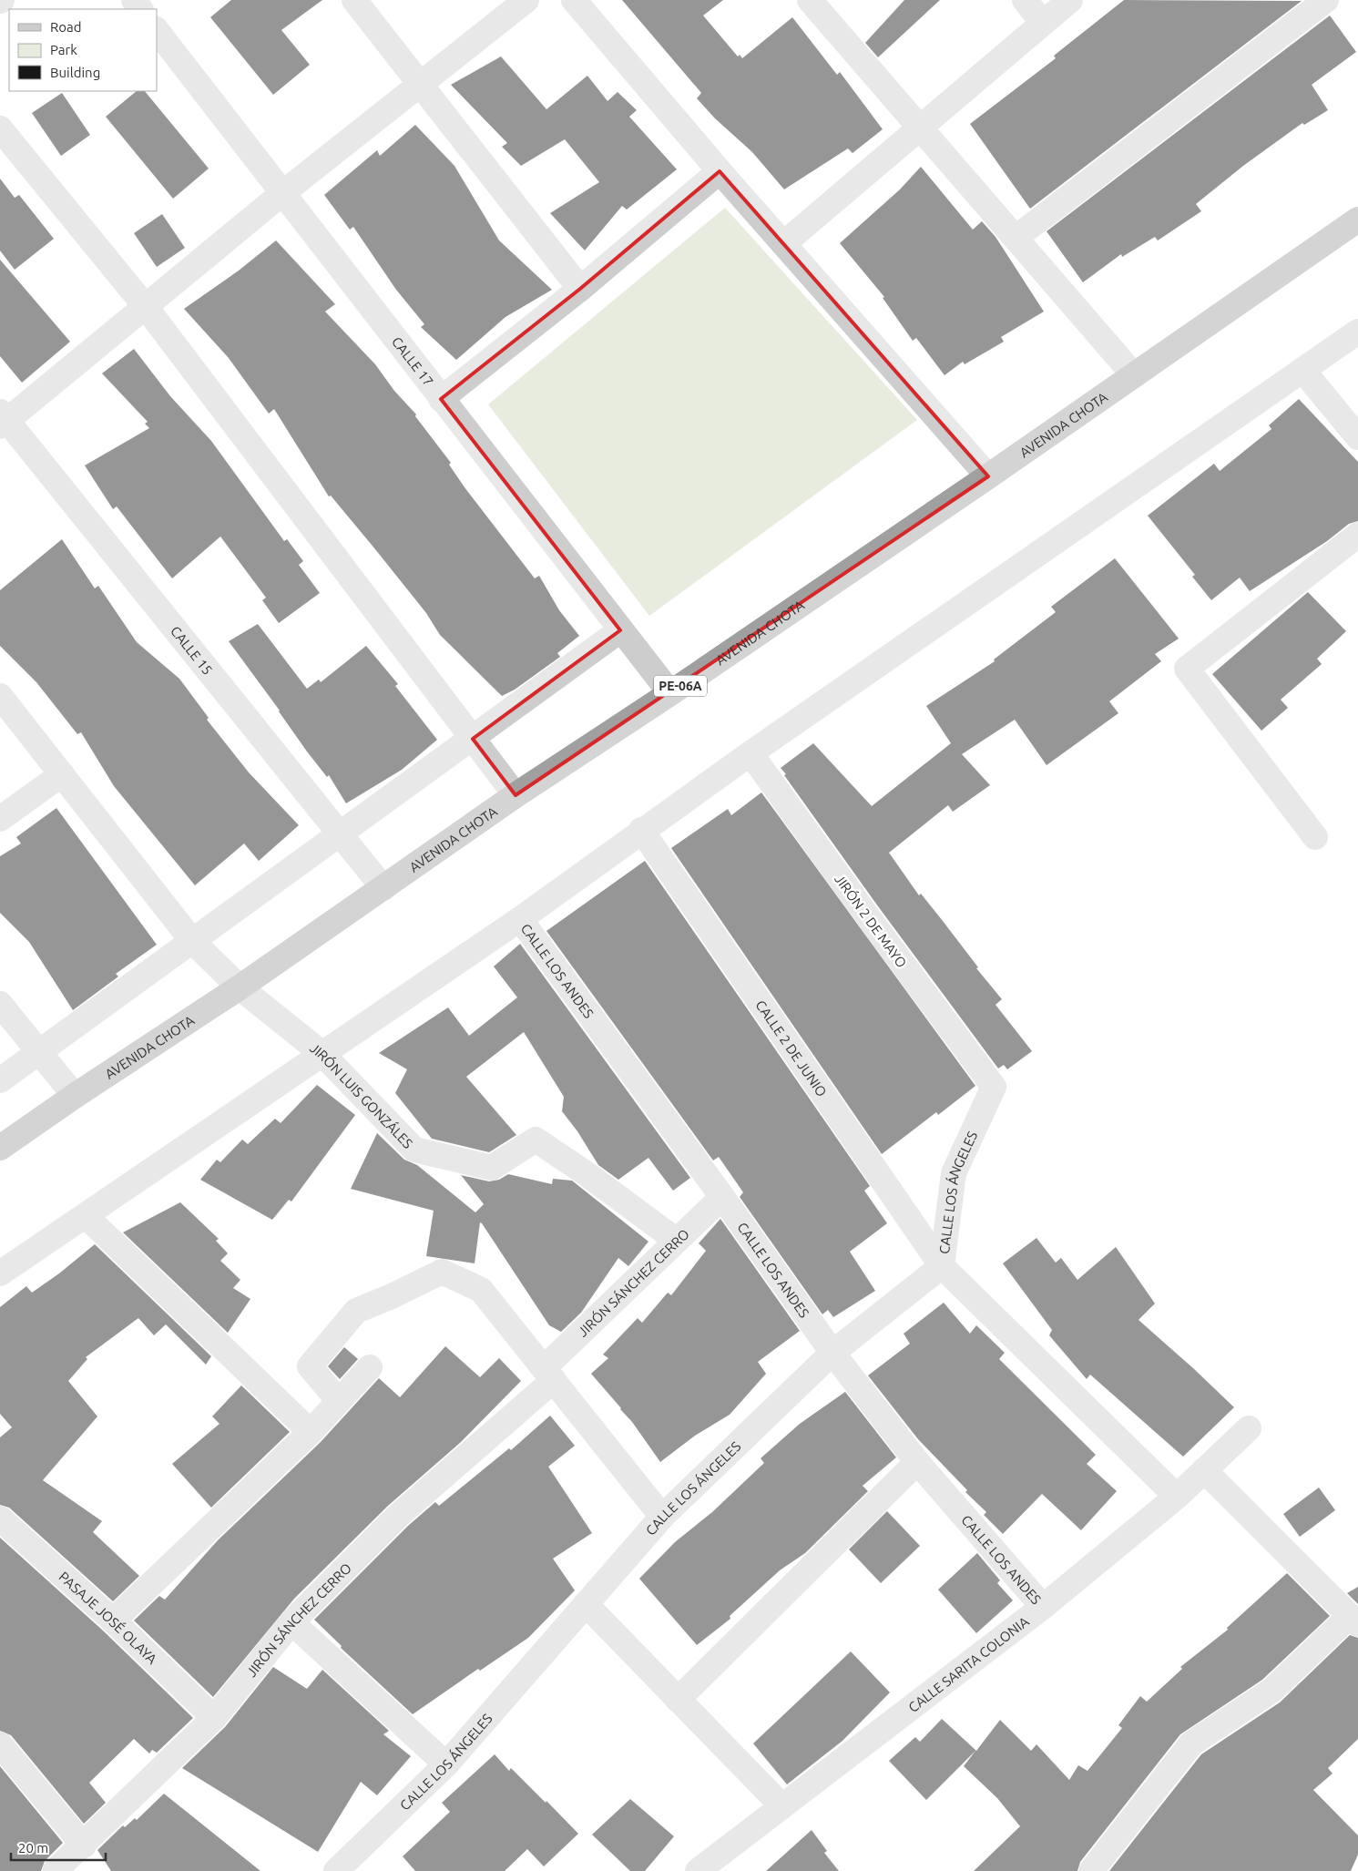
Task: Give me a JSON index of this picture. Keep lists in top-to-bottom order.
{
  "streets": {
    "highway": ["AVENIDA CHOTA", "PE-06A"],
    "street": [
      "CALLE 17",
      "CALLE 15",
      "JIRÓN 2 DE MAYO",
      "CALLE LOS ANDES",
      "CALLE 2 DE JUNIO",
      "JIRÓN LUIS GONZÁLES",
      "CALLE LOS ÁNGELES",
      "JIRÓN SÁNCHEZ CERRO",
      "PASAJE JOSÉ OLAYA",
      "CALLE SARITA COLONIA"
    ]
  },
  "crossings": [
    ["CALLE 17", "AVENIDA CHOTA"],
    ["AVENIDA CHOTA", "CALLE 15"],
    ["AVENIDA CHOTA", "JIRÓN LUIS GONZÁLES"],
    ["JIRÓN 2 DE MAYO", "CALLE LOS ÁNGELES"],
    ["CALLE LOS ANDES", "CALLE LOS ÁNGELES"],
    ["CALLE LOS ANDES", "JIRÓN SÁNCHEZ CERRO"],
    ["CALLE LOS ANDES", "CALLE SARITA COLONIA"],
    ["CALLE 2 DE JUNIO", "CALLE LOS ÁNGELES"],
    ["CALLE 2 DE JUNIO", "CALLE SARITA COLONIA"],
    ["JIRÓN LUIS GONZÁLES", "JIRÓN SÁNCHEZ CERRO"],
    ["JIRÓN SÁNCHEZ CERRO", "PASAJE JOSÉ OLAYA"]
  ],
  "legend": ["Road", "Park", "Building"],
  "scale_bar": "20 m"
}
